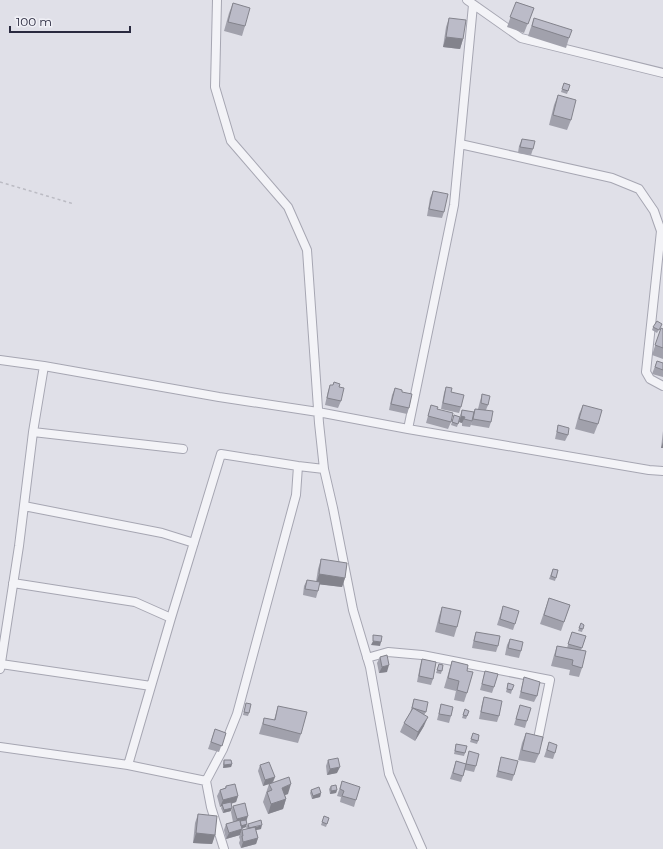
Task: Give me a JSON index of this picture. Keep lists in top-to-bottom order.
{
  "scale_bar": "100 m"
}
